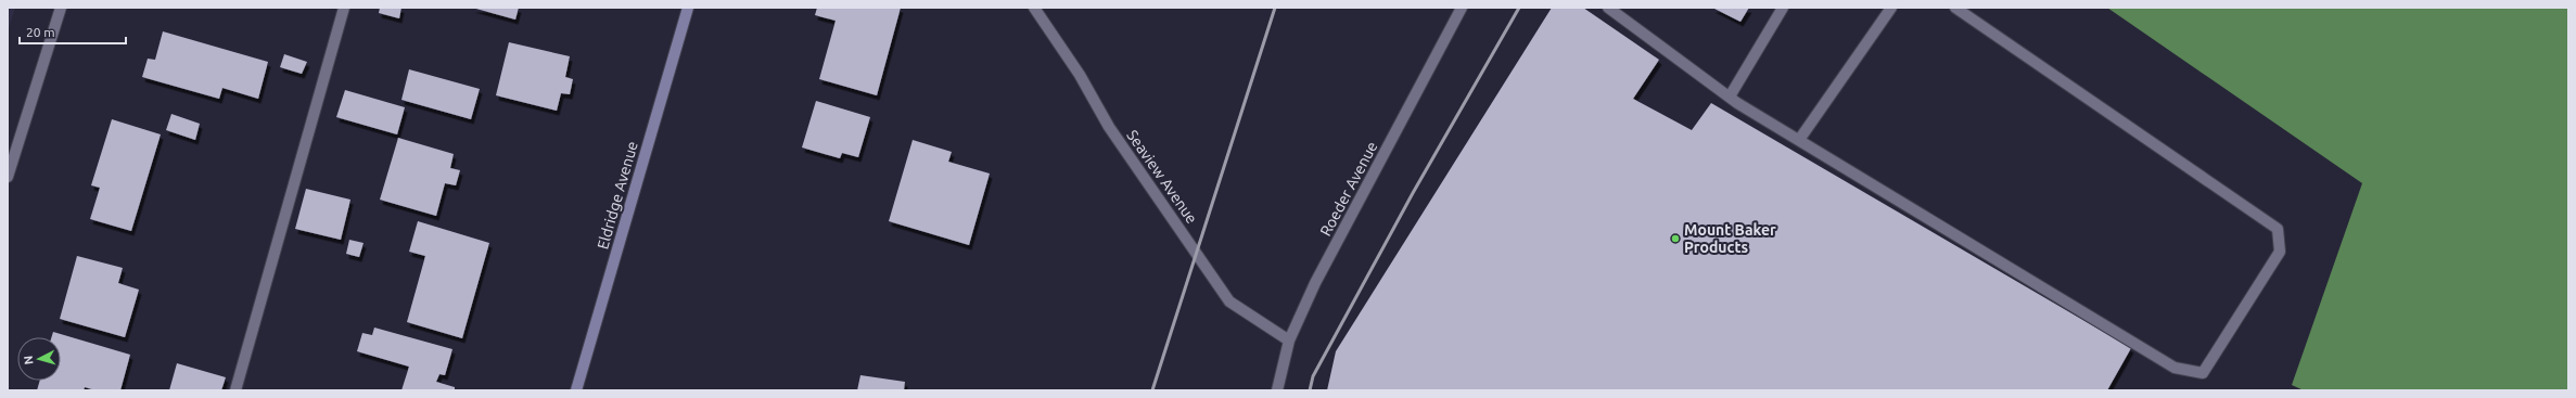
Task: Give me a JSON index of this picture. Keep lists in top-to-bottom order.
{
  "streets": {
    "main road": ["Eldridge Avenue"],
    "street": ["Seaview Avenue", "Roeder Avenue"]
  },
  "crossings": [
    ["Seaview Avenue", "Roeder Avenue"]
  ],
  "places": ["Mount Baker Products"],
  "scale_bar": "20 m",
  "north": "left"
}
